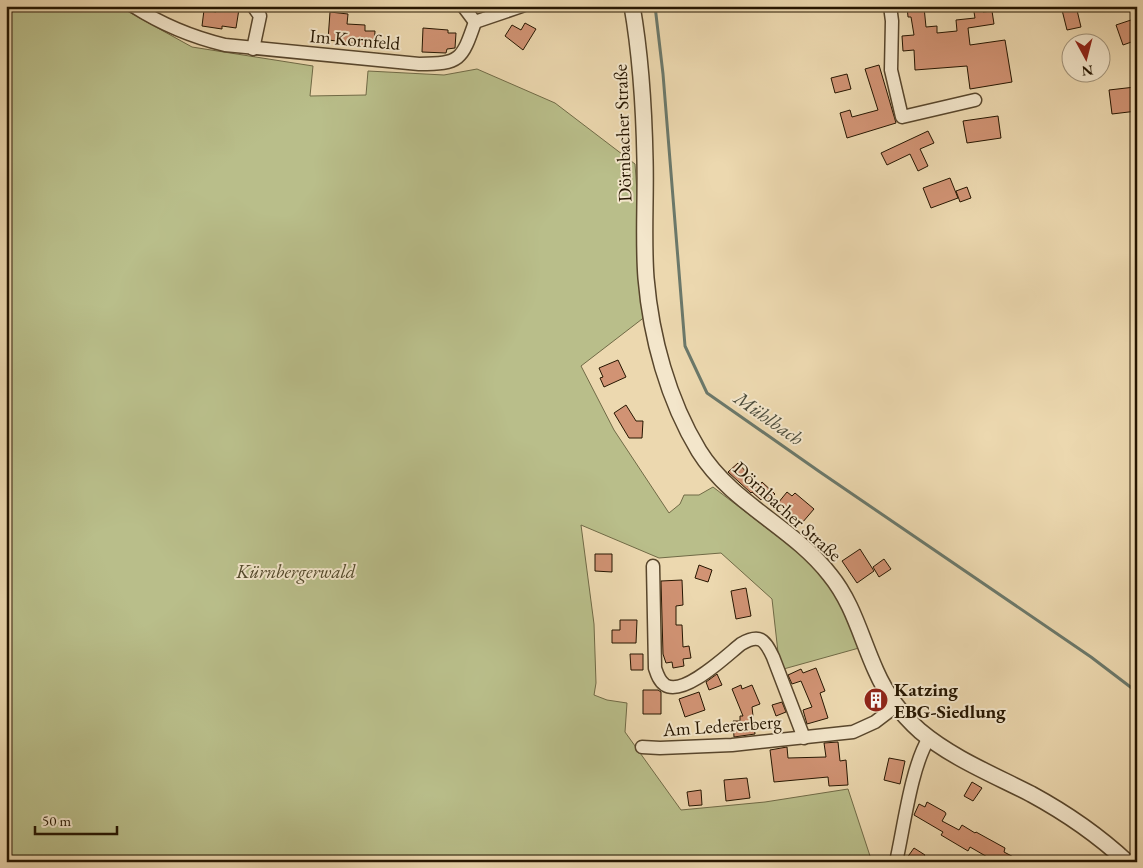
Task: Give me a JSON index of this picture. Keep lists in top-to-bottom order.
{
  "streets": {
    "street": ["Im Kornfeld", "Dörnbacher Straße", "Am Ledererberg"]
  },
  "crossings": [
    ["Dörnbacher Straße", "Am Ledererberg"]
  ],
  "water": ["Mühlbach"],
  "parks": ["Kürnbergerwald"],
  "places": {
    "building": ["Katzing EBG-Siedlung"]
  },
  "scale_bar": "50 m",
  "north": "bottom"
}
